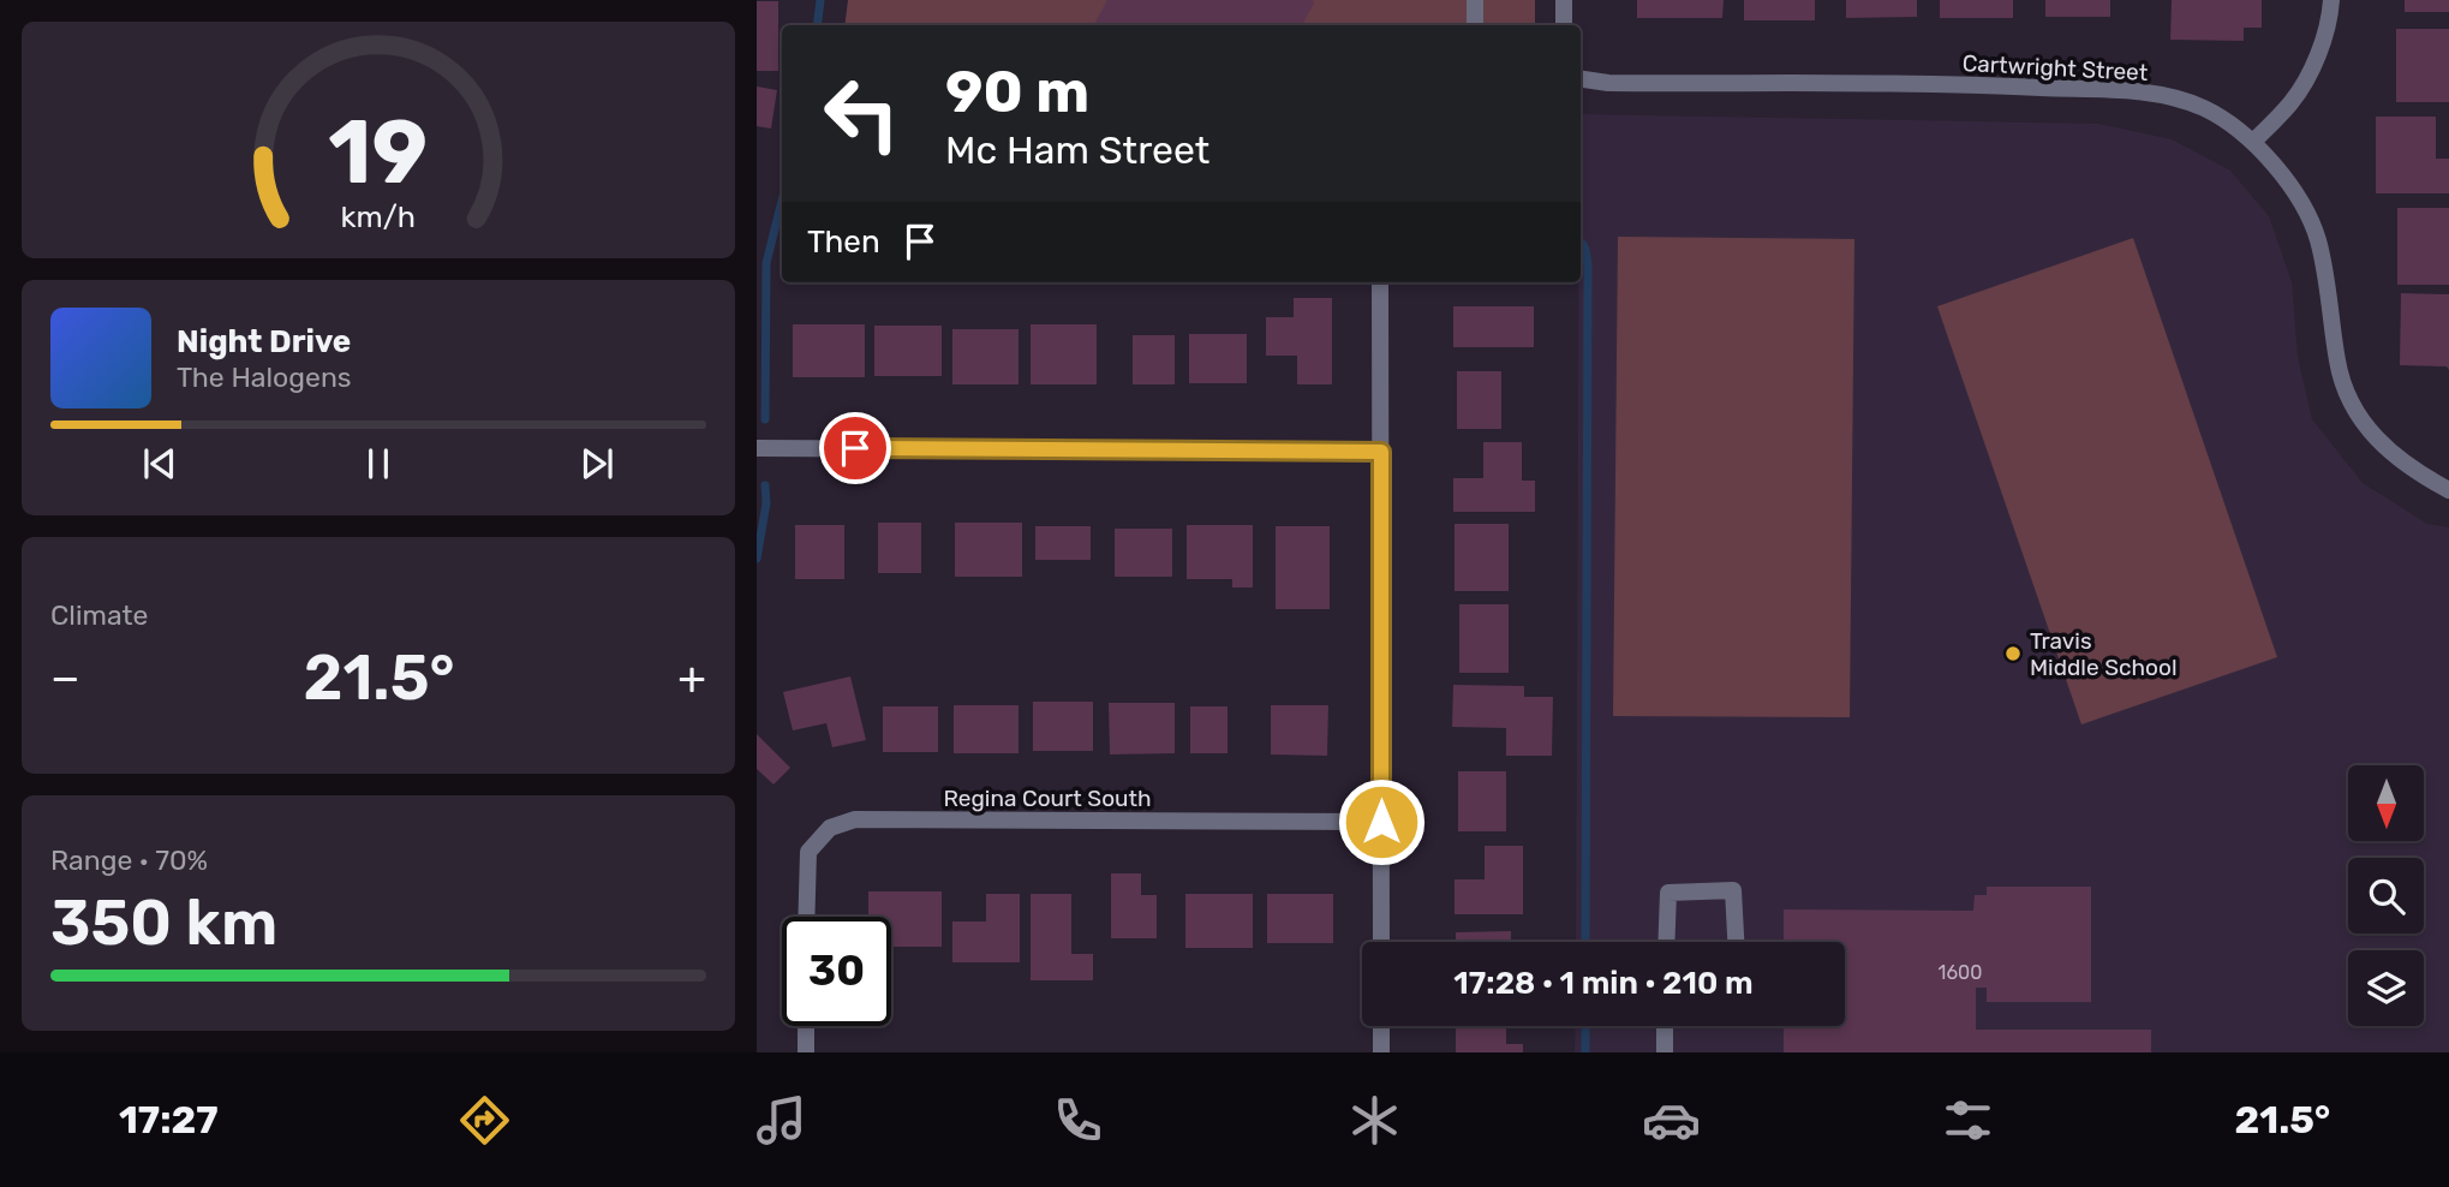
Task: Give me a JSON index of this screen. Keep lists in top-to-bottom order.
{
  "streets": {
    "street": ["Cartwright Street", "Regina Court South"]
  },
  "places": ["Travis Middle School"],
  "house_numbers": ["1600"],
  "north": "bottom",
  "page": {
    "turn": ["90 m", "Mc Ham Street"],
    "then": "Then",
    "song": ["Night Drive", "The Halogens"],
    "tile": [
      "Climate",
      ["Range · 70%", "350 km"]
    ],
    "heat": ["−", "21.5°", "+"],
    "limit": "30",
    "trip": "17:28 · 1 min · 210 m",
    "tabs": ["17:27", "21.5°"],
    "gauge": ["19", "km/h"]
  }
}
